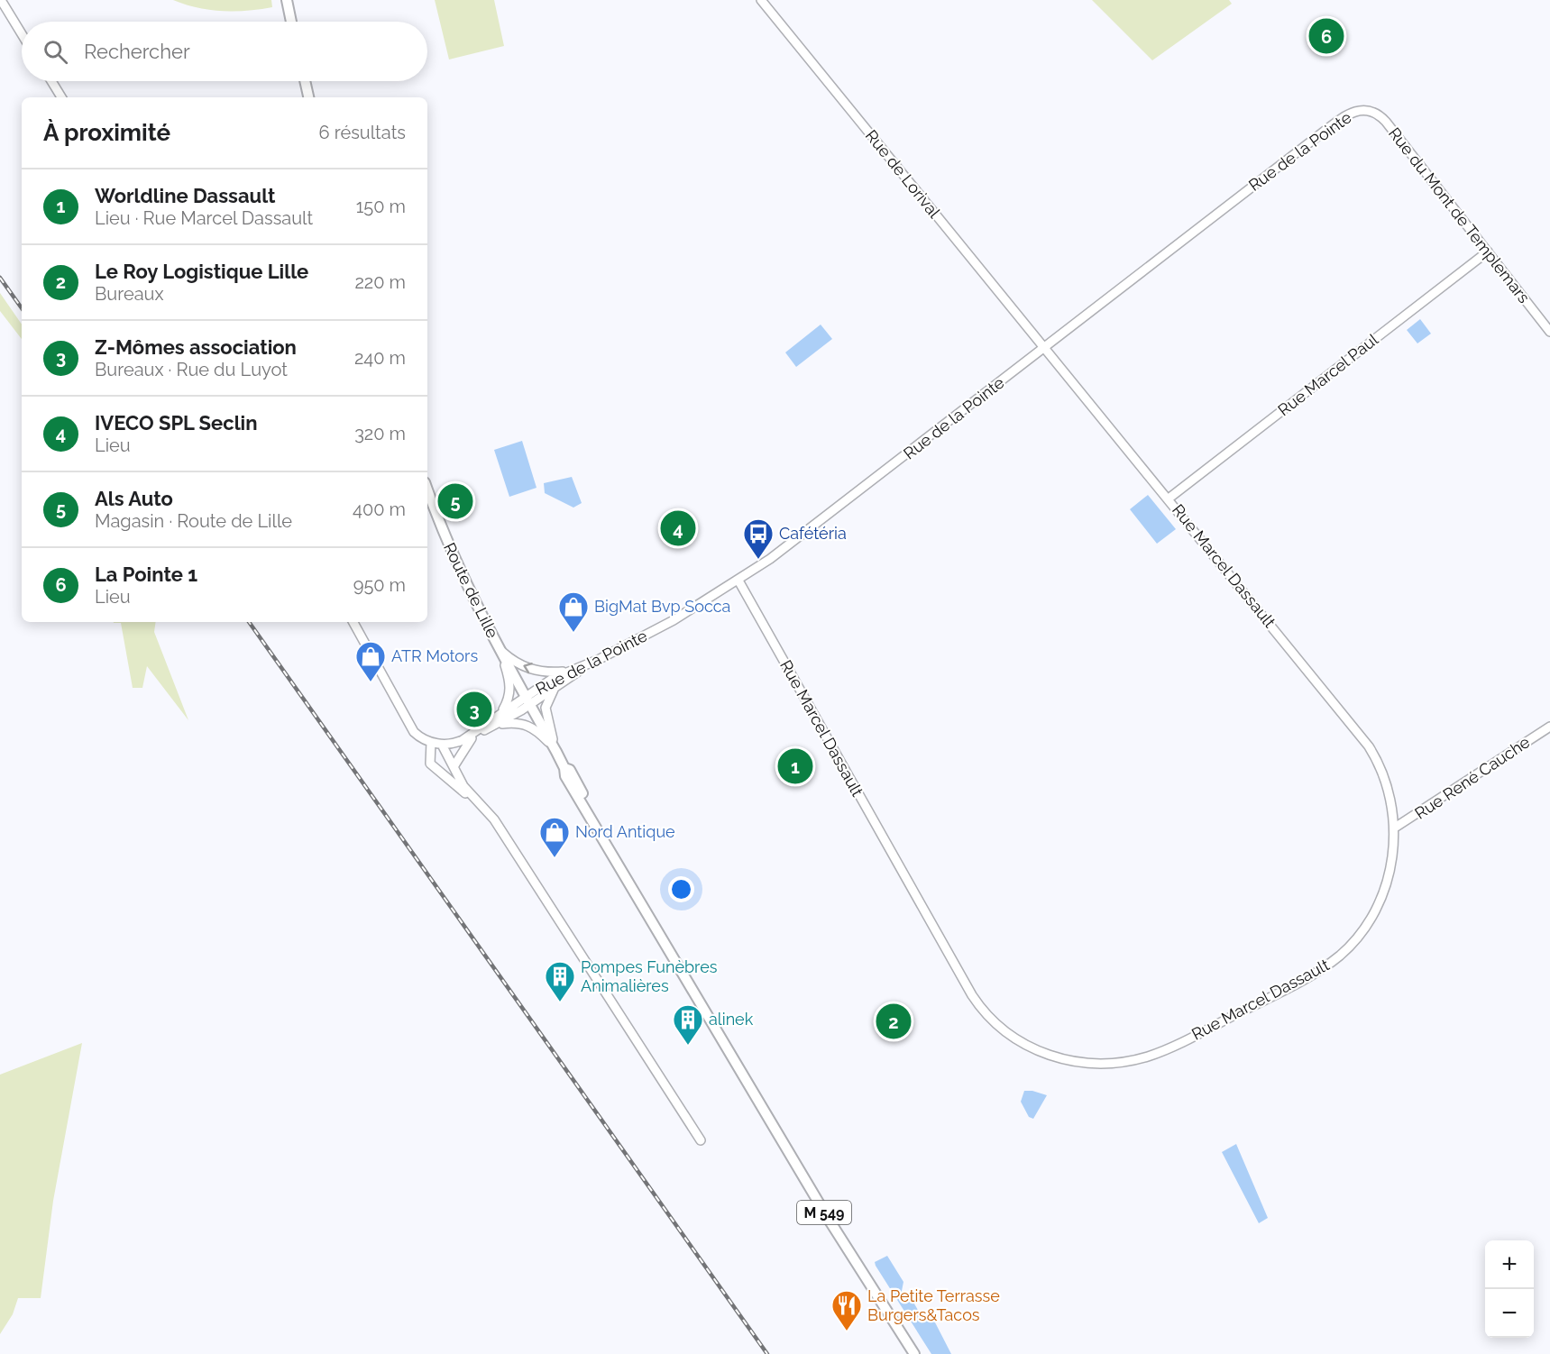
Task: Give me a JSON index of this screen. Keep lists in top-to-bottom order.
{
  "streets": {
    "main road": ["Route de Lille", "M 549"],
    "street": [
      "Rue de la Pointe",
      "Rue de Lorival",
      "Rue du Mont de Templemars",
      "Rue Marcel Paul",
      "Rue Marcel Dassault",
      "Rue René Cauche"
    ]
  },
  "crossings": [
    ["Rue de la Pointe", "Rue de Lorival"],
    ["Rue de la Pointe", "Rue du Mont de Templemars"],
    ["Rue de la Pointe", "Rue Marcel Dassault"],
    ["Rue de la Pointe", "Route de Lille"],
    ["Rue de la Pointe", "M 549"],
    ["Rue de Lorival", "Rue Marcel Dassault"],
    ["Rue du Mont de Templemars", "Rue Marcel Paul"],
    ["Rue Marcel Paul", "Rue Marcel Dassault"],
    ["Rue Marcel Dassault", "Rue René Cauche"],
    ["Route de Lille", "M 549"]
  ],
  "places": {
    "bus stop": ["Cafétéria"],
    "shop": ["BigMat Bvp Socca", "ATR Motors", "Nord Antique"],
    "building": ["Pompes Funèbres Animalières", "alinek"],
    "restaurant": ["La Petite Terrasse Burgers&Tacos"]
  },
  "page": {
    "pins": [
      "6",
      "5",
      "4",
      "3",
      "1",
      "2"
    ],
    "search": "Rechercher",
    "heading": ["À proximité", "6 résultats"],
    "list": [
      {
        "mark": "1",
        "name": "Worldline Dassault",
        "note": "Lieu · Rue Marcel Dassault",
        "value": "150 m"
      },
      {
        "mark": "2",
        "name": "Le Roy Logistique Lille",
        "note": "Bureaux",
        "value": "220 m"
      },
      {
        "mark": "3",
        "name": "Z-Mômes association",
        "note": "Bureaux · Rue du Luyot",
        "value": "240 m"
      },
      {
        "mark": "4",
        "name": "IVECO SPL Seclin",
        "note": "Lieu",
        "value": "320 m"
      },
      {
        "mark": "5",
        "name": "Als Auto",
        "note": "Magasin · Route de Lille",
        "value": "400 m"
      },
      {
        "mark": "6",
        "name": "La Pointe 1",
        "note": "Lieu",
        "value": "950 m"
      }
    ],
    "map_buttons": ["+", "−"]
  }
}
